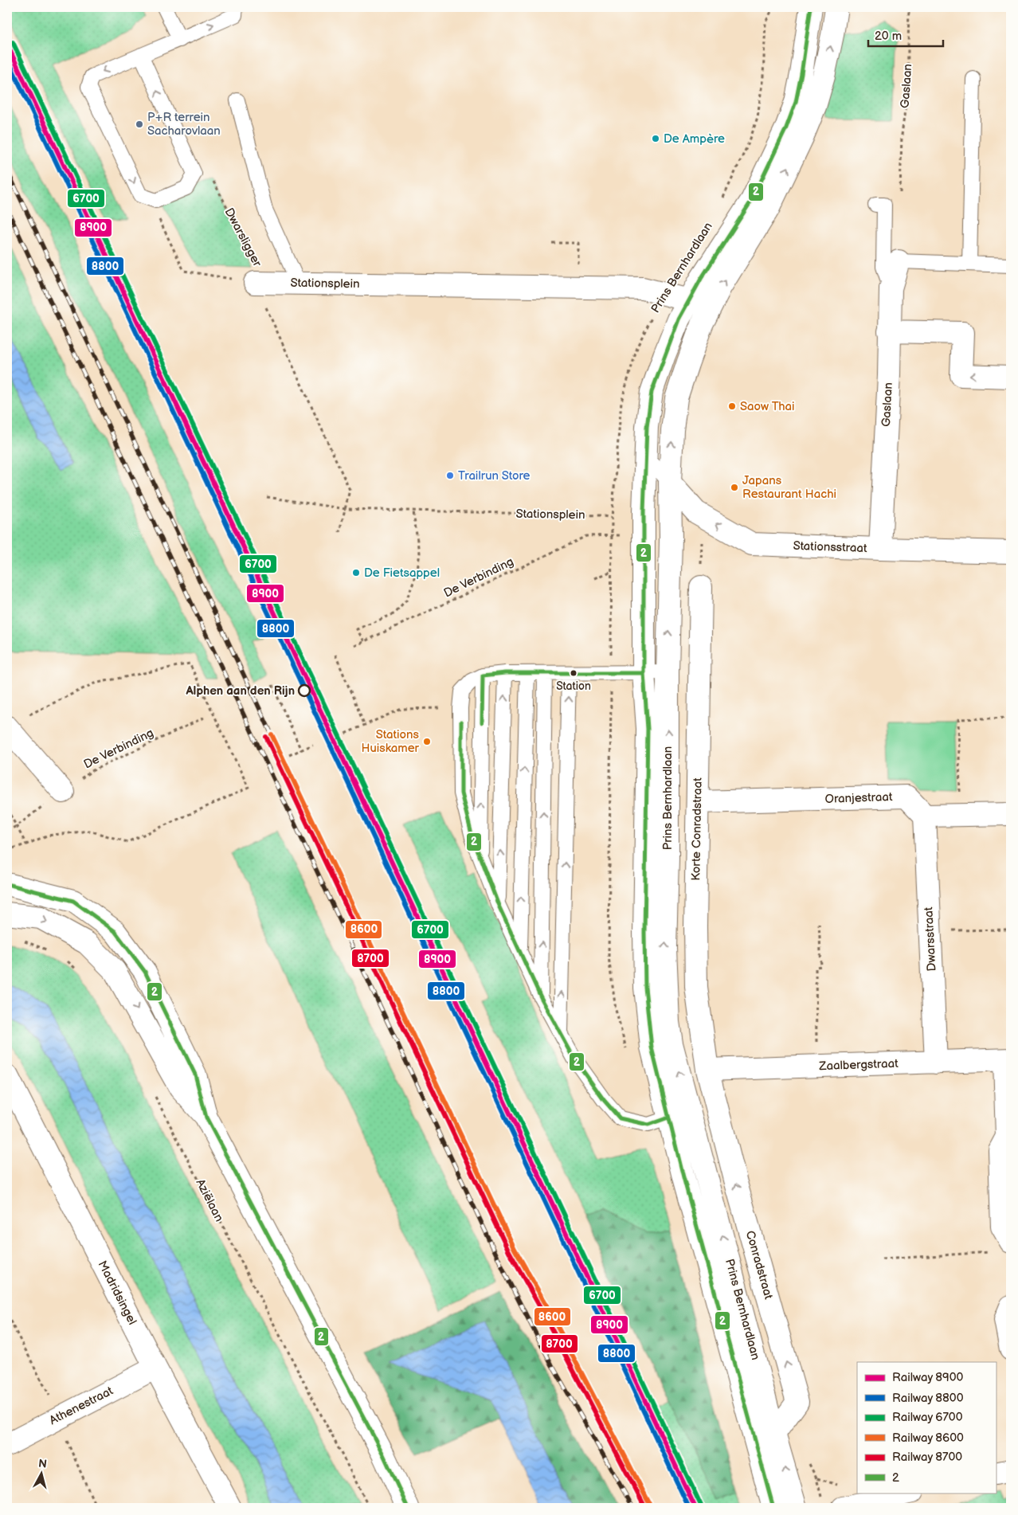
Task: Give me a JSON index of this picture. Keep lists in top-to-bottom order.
{
  "streets": {
    "street": [
      "Gaslaan",
      "Prins Bernhardlaan",
      "Stationsplein",
      "Stationsstraat",
      "Oranjestraat",
      "Korte Conradstraat",
      "Dwarsstraat",
      "Zaalbergstraat",
      "Conradstraat",
      "Madridsingel",
      "Athenestraat"
    ],
    "path": ["Dwarsligger", "De Verbinding", "Aziëlaan"]
  },
  "crossings": [
    ["Gaslaan", "Stationsstraat"],
    ["Dwarsligger", "Stationsplein"],
    ["Prins Bernhardlaan", "Stationsplein"],
    ["Prins Bernhardlaan", "Stationsstraat"],
    ["Prins Bernhardlaan", "De Verbinding"],
    ["Prins Bernhardlaan", "Conradstraat"],
    ["Oranjestraat", "Korte Conradstraat"],
    ["Oranjestraat", "Dwarsstraat"],
    ["Korte Conradstraat", "Zaalbergstraat"],
    ["Korte Conradstraat", "Conradstraat"],
    ["Dwarsstraat", "Zaalbergstraat"],
    ["Zaalbergstraat", "Conradstraat"],
    ["Madridsingel", "Athenestraat"]
  ],
  "one_way": ["Stationsstraat", "Conradstraat"],
  "places": [
    "P+R terrein Sacharovlaan",
    "De Ampère",
    "Saow Thai",
    "Trailrun Store",
    "Japans Restaurant Hachi",
    "De Fietsappel",
    "Station",
    "Alphen aan den Rijn",
    "Stations Huiskamer"
  ],
  "lines": [
    "transit line 2",
    "rail line 6700",
    "rail line 8900",
    "rail line 8800",
    "rail line 8600",
    "rail line 8700"
  ],
  "legend": [
    "Railway 8900",
    "Railway 8800",
    "Railway 6700",
    "Railway 8600",
    "Railway 8700",
    "2"
  ],
  "scale_bar": "20 m",
  "north": "top"
}
